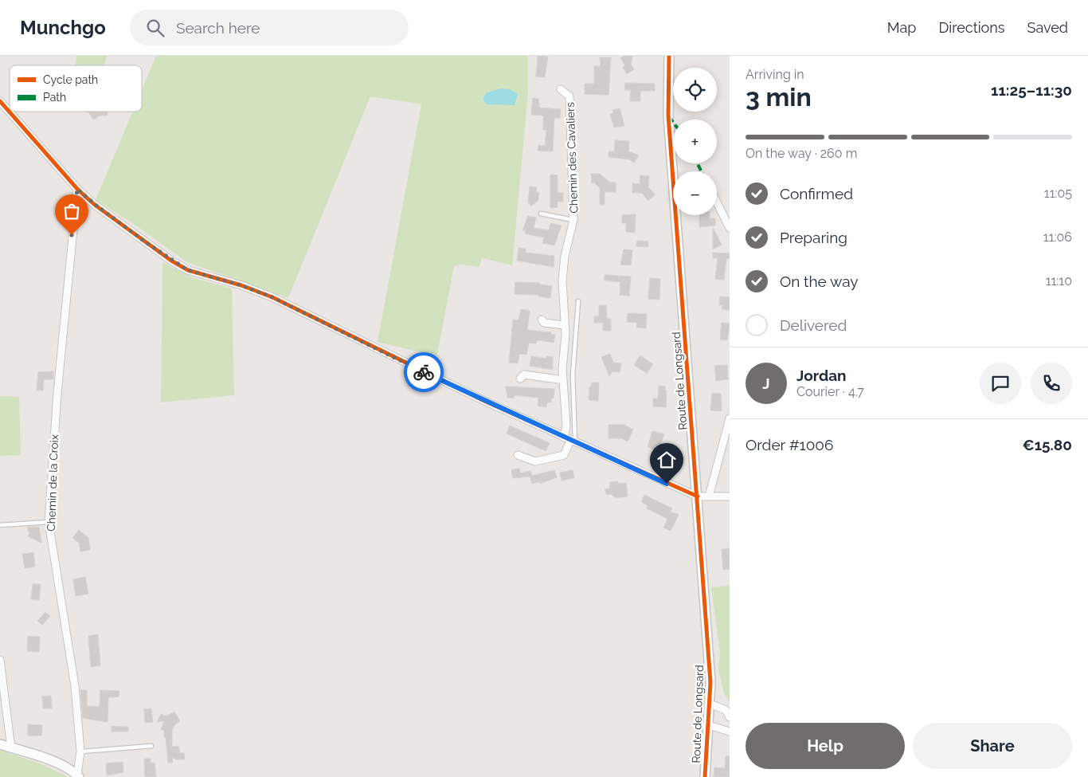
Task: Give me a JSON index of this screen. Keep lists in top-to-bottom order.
{
  "streets": {
    "main road": ["Route de Longsard"],
    "street": ["Chemin des Cavaliers", "Chemin de la Croix"]
  },
  "legend": ["Cycle path", "Path"],
  "page": {
    "header": "Munchgo",
    "search": "Search here",
    "nav": ["Map", "Directions", "Saved"],
    "heading": ["3 min", "Arriving in", "11:25–11:30"],
    "panel": [
      "Jordan",
      "Courier · 4.7",
      "Order #1006",
      "€15.80"
    ],
    "map_buttons": ["+", "−"],
    "bar": "On the way · 260 m",
    "list": [
      ["Confirmed", "11:05"],
      ["Preparing", "11:06"],
      ["On the way", "11:10"],
      "Delivered"
    ],
    "round": "J",
    "buttons": ["Help", "Share"]
  }
}
